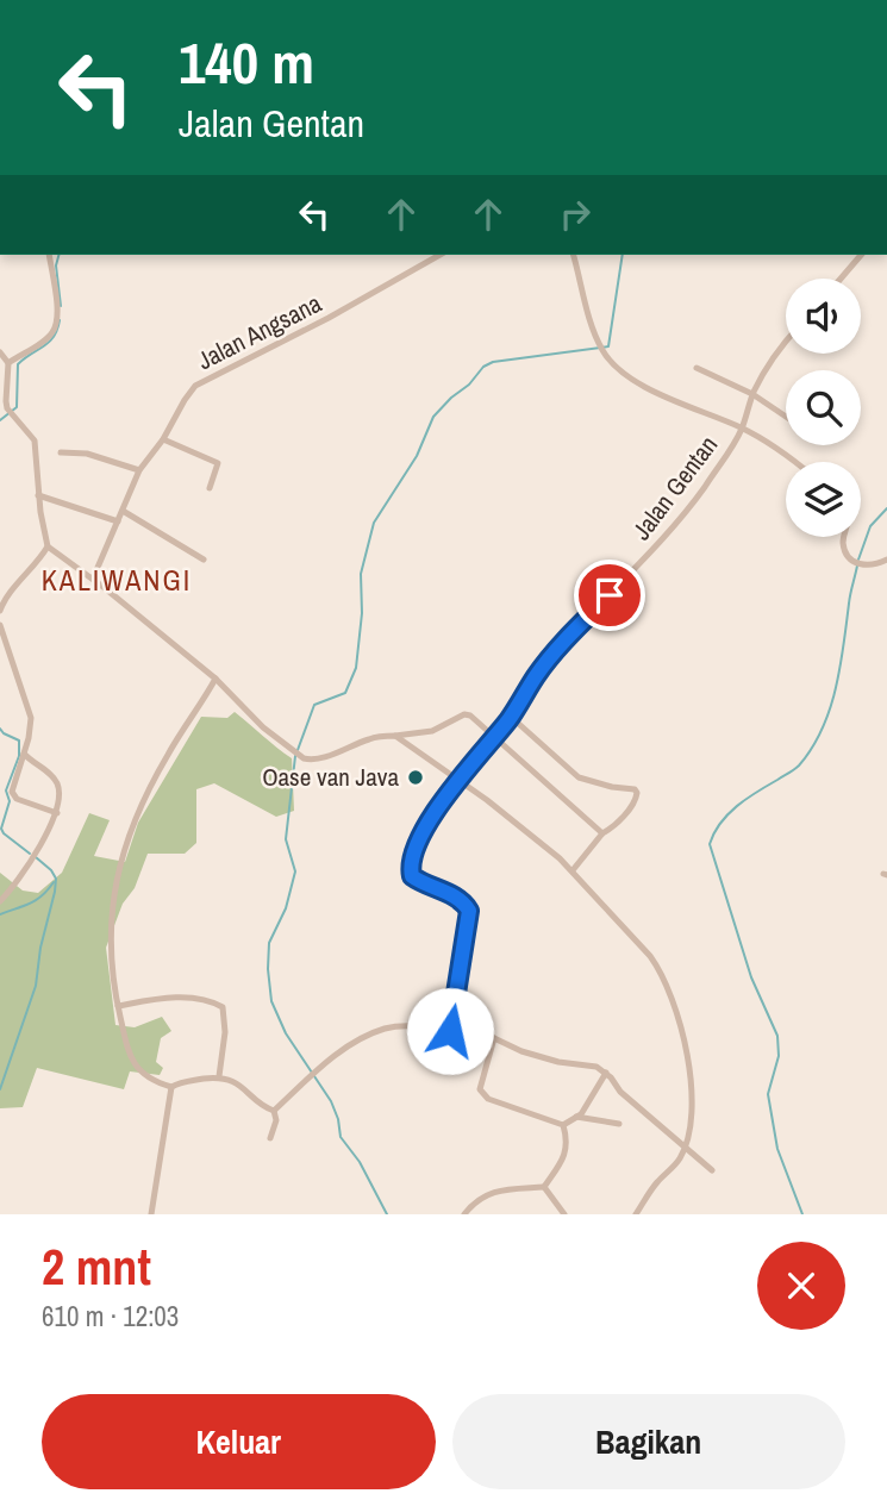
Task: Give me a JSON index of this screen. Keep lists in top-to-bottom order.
{
  "streets": {
    "street": ["Jalan Angsana", "Jalan Gentan"]
  },
  "districts": ["KALIWANGI"],
  "places": ["Oase van Java"],
  "page": {
    "turn": ["140 m", "Jalan Gentan"],
    "heading": ["2 mnt", "610 m · 12:03"],
    "buttons": ["Keluar", "Bagikan"]
  }
}
